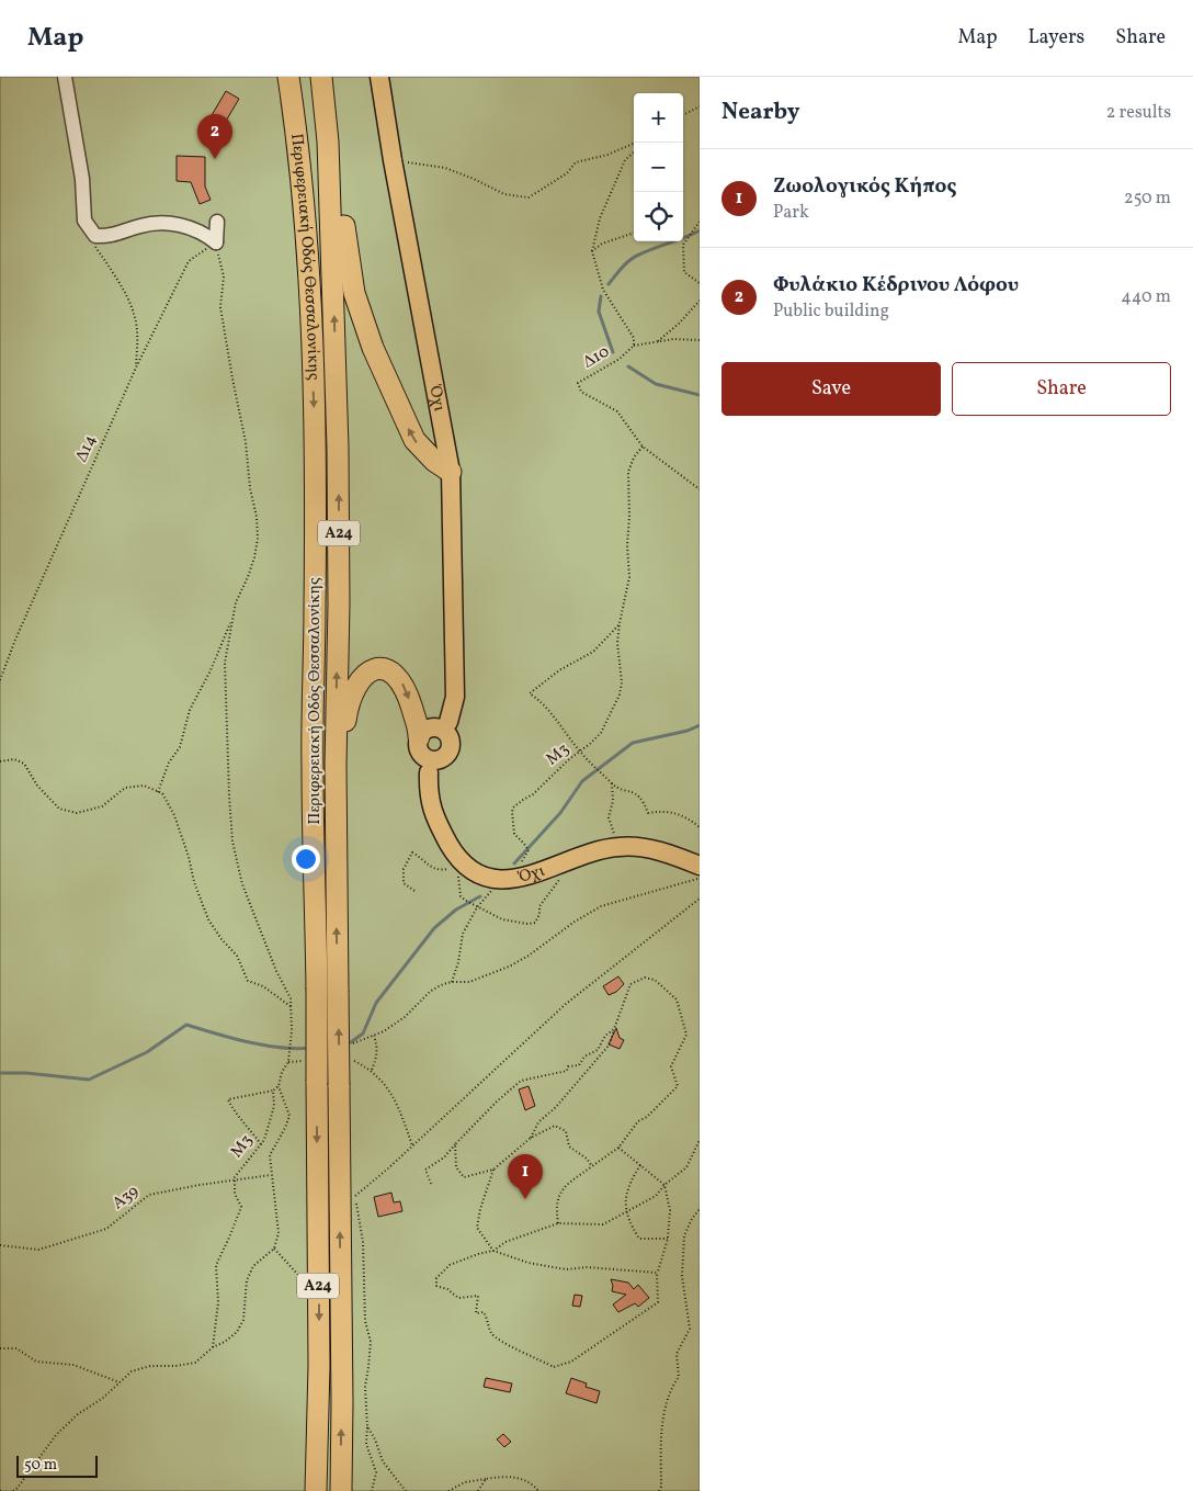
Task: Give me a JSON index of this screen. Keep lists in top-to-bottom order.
{
  "streets": {
    "highway": ["Περιφερειακή Οδός Θεσσαλονίκης", "Α24"],
    "main road": ["Όχι"],
    "path": [
      "Δ10",
      "Δ14",
      "Μ3",
      "Α39"
    ]
  },
  "crossings": [
    ["Μ3", "Α39"]
  ],
  "scale_bar": "50 m",
  "page": {
    "header": "Map",
    "nav": ["Map", "Layers", "Share"],
    "heading": ["Nearby", "2 results"],
    "map_buttons": ["+", "−"],
    "pins": ["2", "1"],
    "list": [
      {
        "mark": "1",
        "name": "Ζωολογικός Κήπος",
        "note": "Park",
        "value": "250 m"
      },
      {
        "mark": "2",
        "name": "Φυλάκιο Κέδρινου Λόφου",
        "note": "Public building",
        "value": "440 m"
      }
    ],
    "buttons": ["Save", "Share"],
    "scale": "50 m"
  }
}
